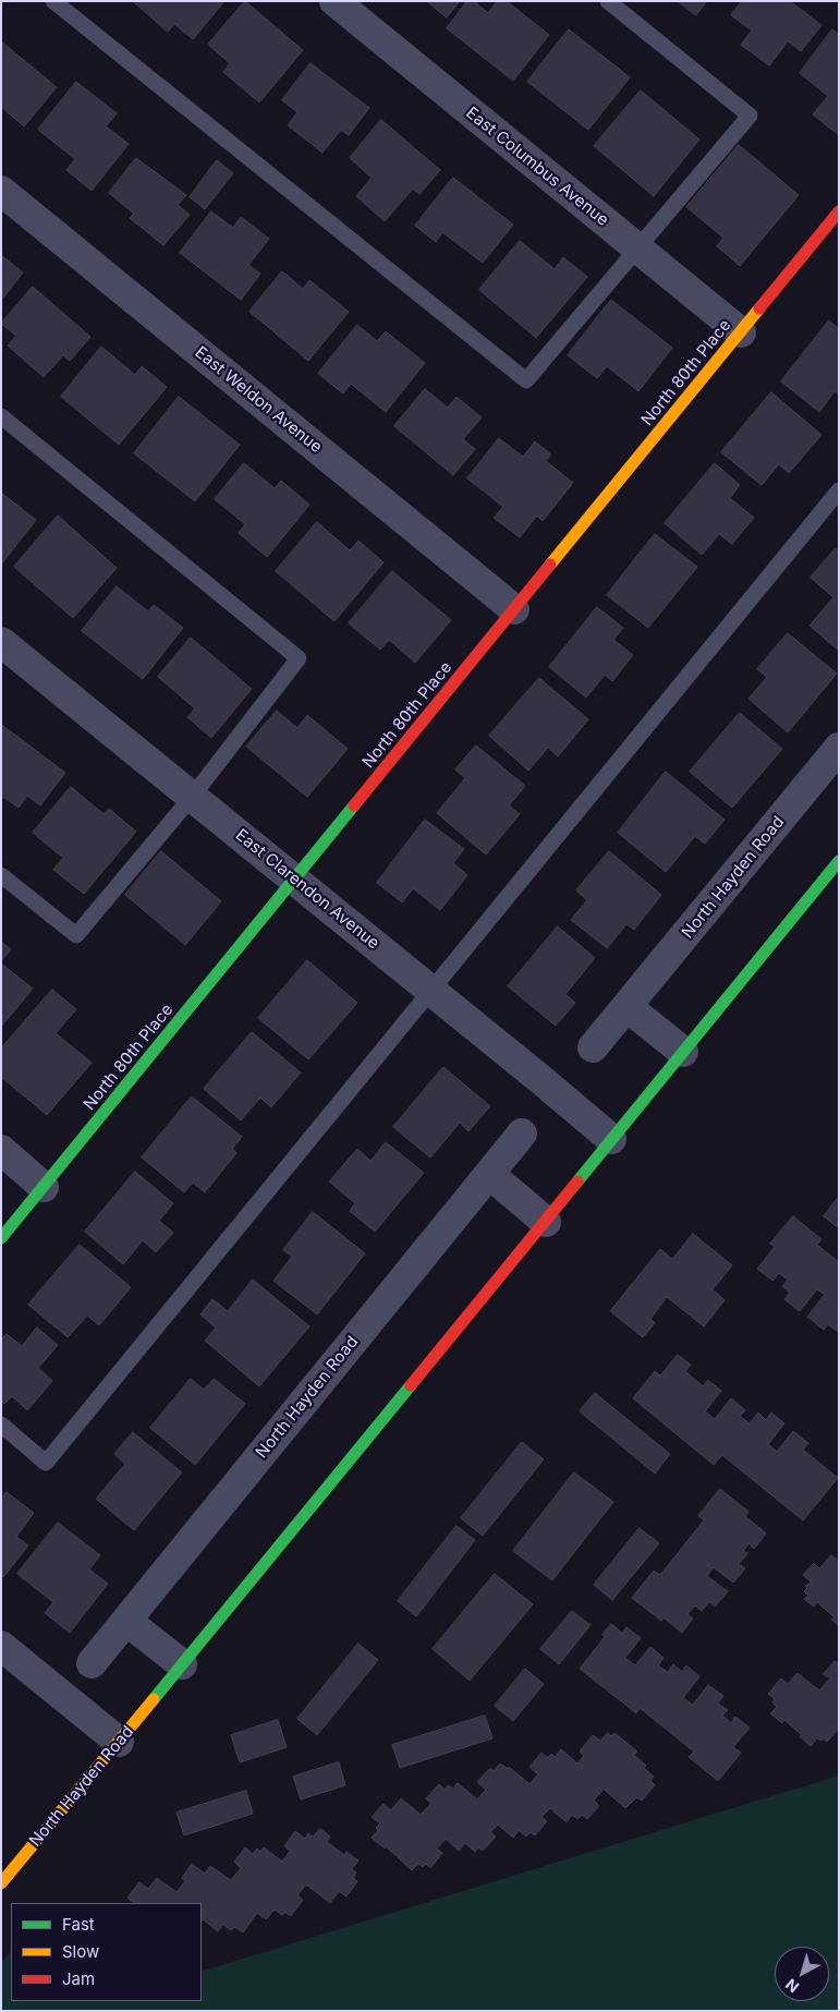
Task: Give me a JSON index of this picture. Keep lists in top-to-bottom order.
{
  "streets": {
    "main road": ["North 80th Place", "North Hayden Road"],
    "street": ["East Columbus Avenue", "East Weldon Avenue", "East Clarendon Avenue"]
  },
  "crossings": [
    ["East Columbus Avenue", "North 80th Place"],
    ["North 80th Place", "East Weldon Avenue"],
    ["North 80th Place", "East Clarendon Avenue"],
    ["North Hayden Road", "East Clarendon Avenue"]
  ],
  "legend": ["Fast", "Slow", "Jam"],
  "north": "bottom left"
}
